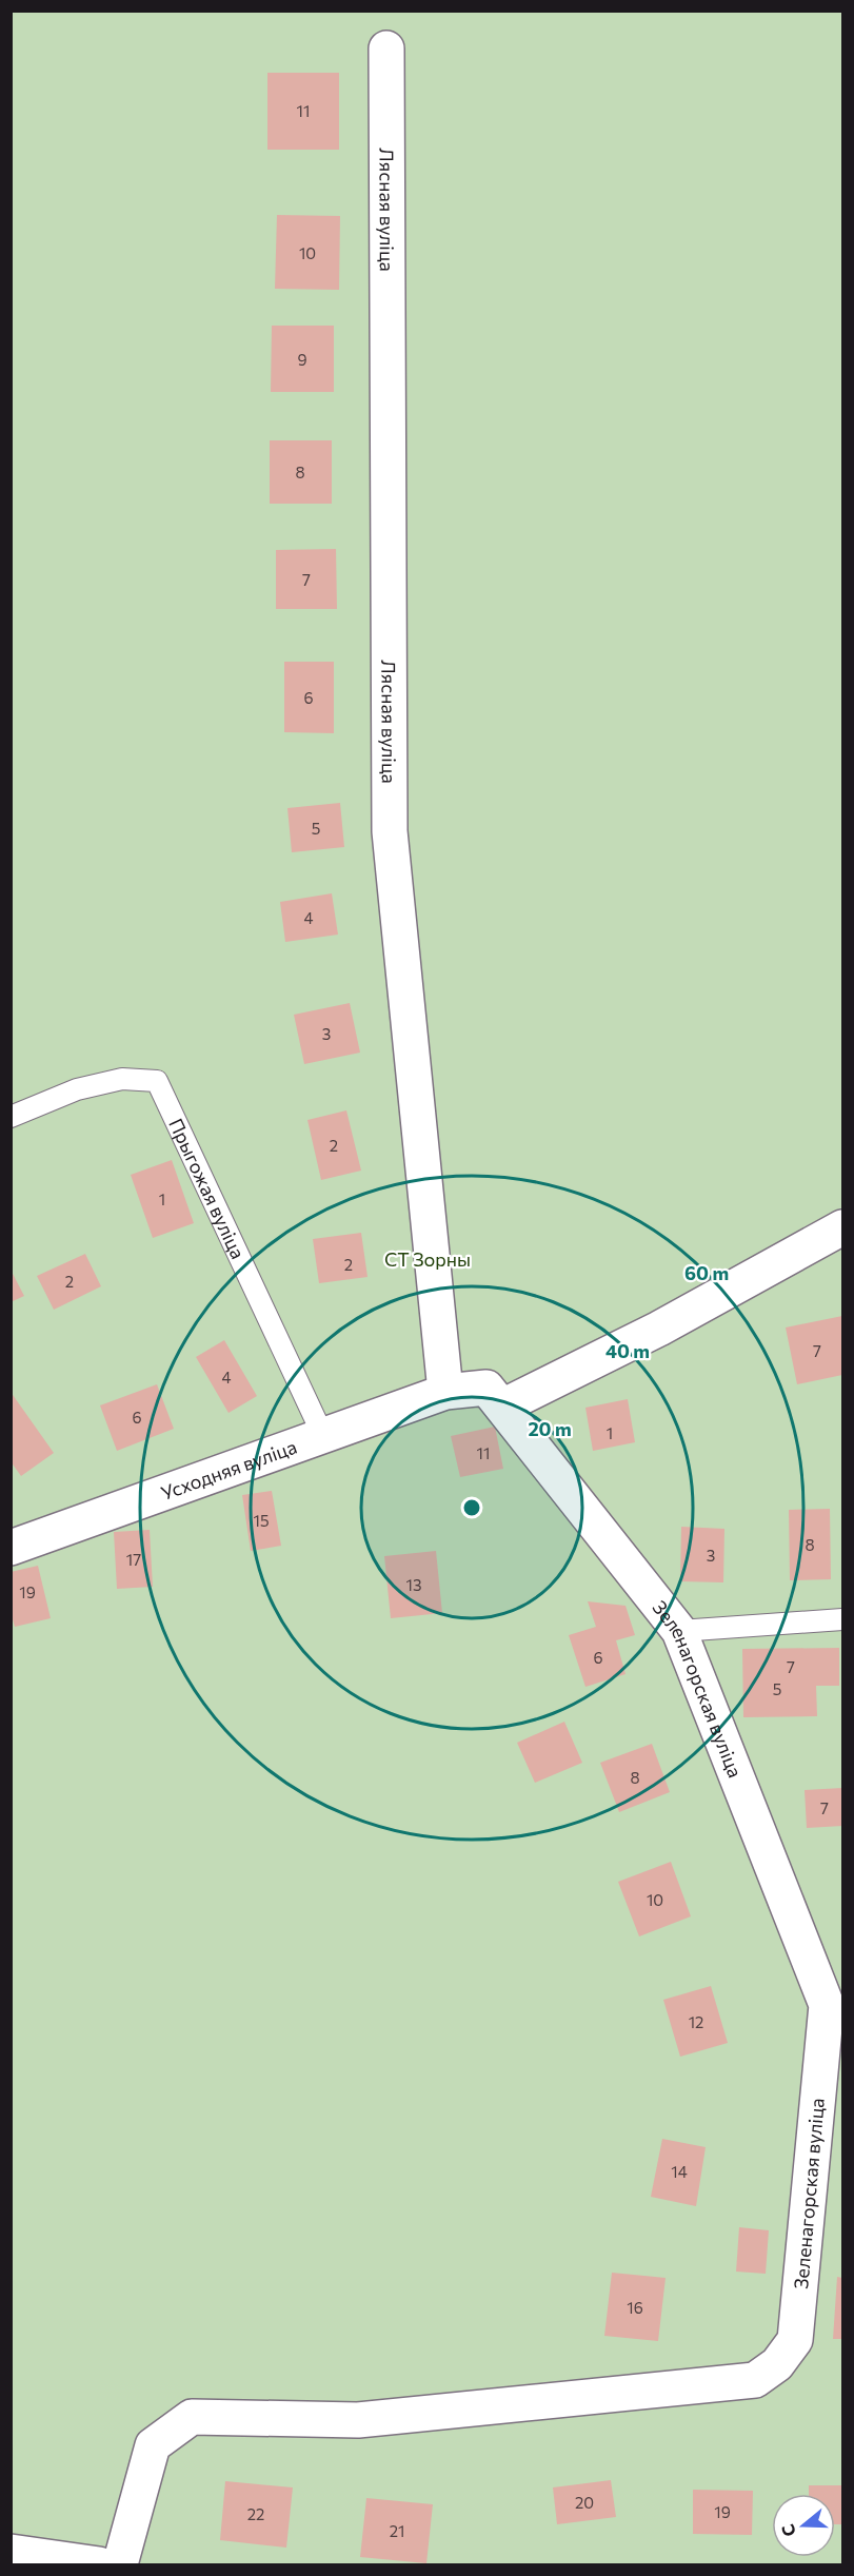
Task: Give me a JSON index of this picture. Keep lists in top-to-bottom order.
{
  "streets": {
    "street": ["Лясная вуліца", "Усходняя вуліца", "Зеленагорская вуліца"],
    "lane": ["Прыгожая вуліца"]
  },
  "crossings": [
    ["Лясная вуліца", "Усходняя вуліца"],
    ["Лясная вуліца", "Зеленагорская вуліца"],
    ["Прыгожая вуліца", "Усходняя вуліца"],
    ["Усходняя вуліца", "Зеленагорская вуліца"]
  ],
  "parks": ["СТ Зорны"],
  "house_numbers": [
    "11",
    "10",
    "9",
    "8",
    "7",
    "6",
    "5",
    "4",
    "3",
    "2",
    "1",
    "2",
    "2",
    "7",
    "4",
    "6",
    "1",
    "11",
    "15",
    "8",
    "3",
    "17",
    "13",
    "19",
    "6",
    "7",
    "5",
    "8",
    "7",
    "10",
    "12",
    "14",
    "16",
    "20",
    "19",
    "22",
    "21"
  ],
  "north": "left",
  "rings": ["60 m", "40 m", "20 m"]
}
